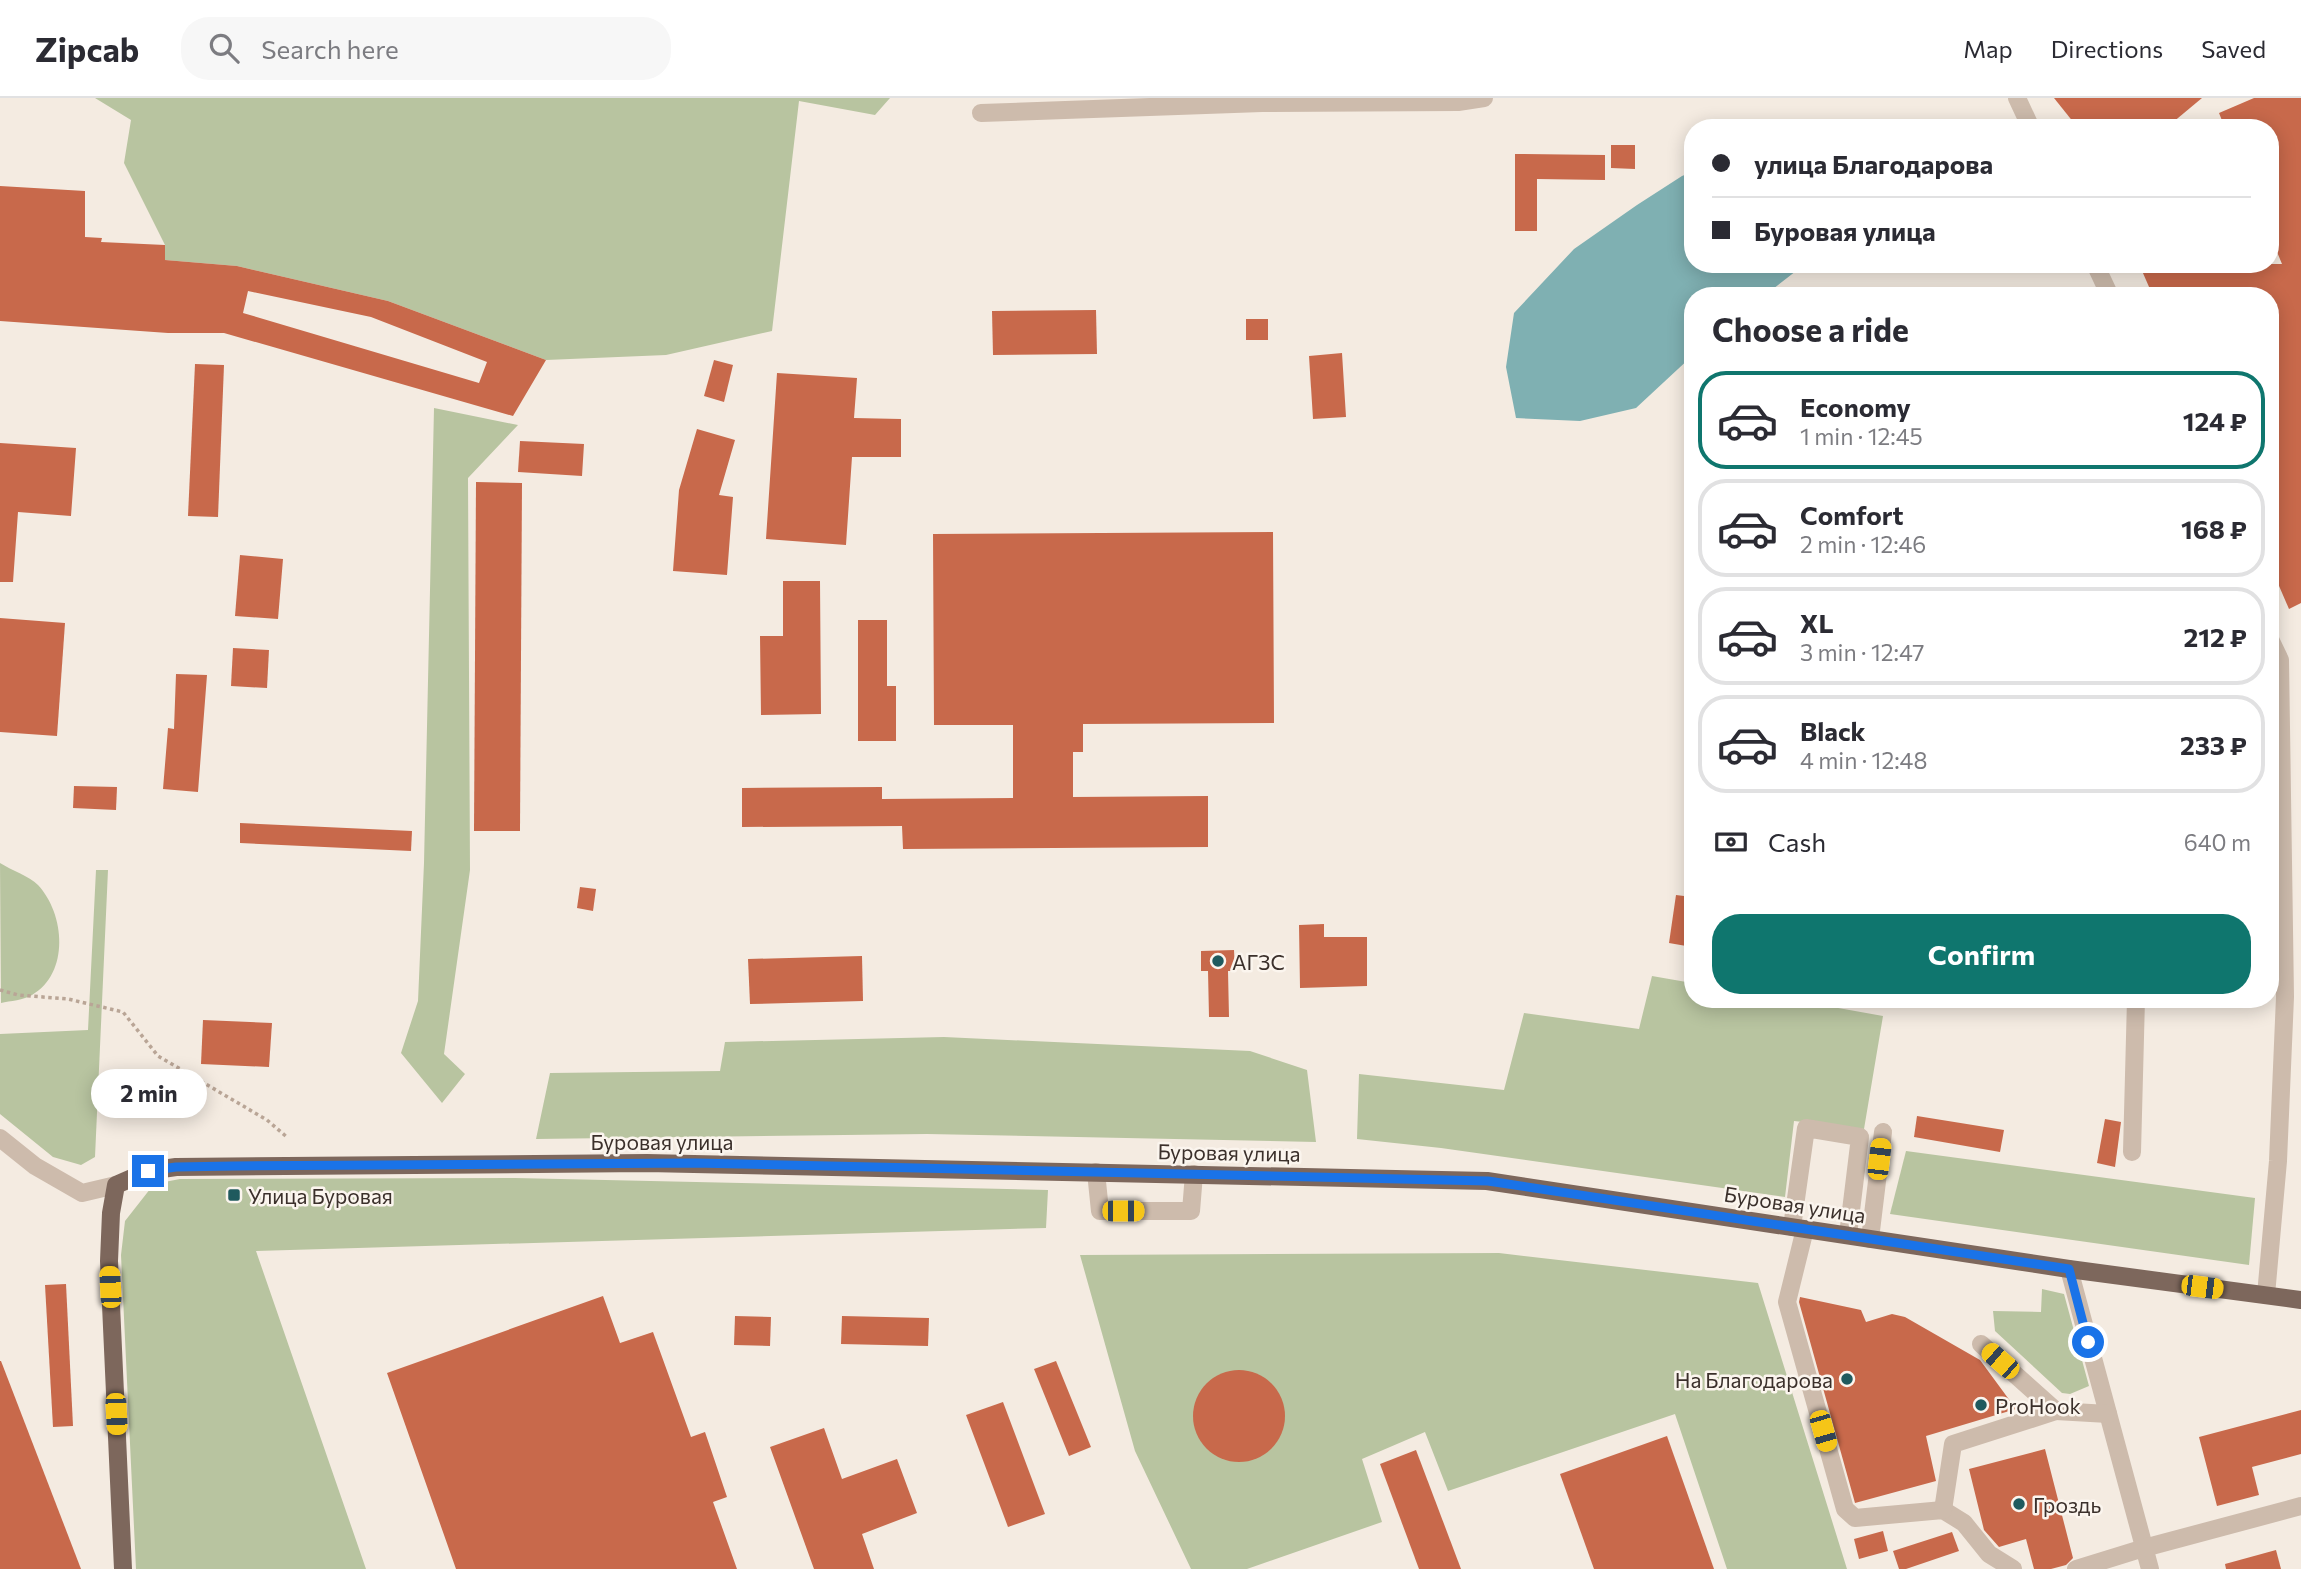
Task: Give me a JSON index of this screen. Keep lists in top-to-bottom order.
{
  "streets": {
    "main road": ["Буровая улица"]
  },
  "places": {
    "other": [
      "АГЗС",
      "На Благодарова",
      "ProHook",
      "Гроздь"
    ],
    "transit": ["Улица Буровая"]
  },
  "page": {
    "header": "Zipcab",
    "search": "Search here",
    "nav": ["Map", "Directions", "Saved"],
    "banner": ["улица Благодарова", "Буровая улица"],
    "heading": "Choose a ride",
    "list": [
      {
        "name": "Economy",
        "note": "1 min · 12:45",
        "value": "124 ₽"
      },
      {
        "name": "Comfort",
        "note": "2 min · 12:46",
        "value": "168 ₽"
      },
      {
        "name": "XL",
        "note": "3 min · 12:47",
        "value": "212 ₽"
      },
      {
        "name": "Black",
        "note": "4 min · 12:48",
        "value": "233 ₽"
      }
    ],
    "pay": ["Cash", "640 m"],
    "buttons": "Confirm",
    "bubble": "2 min"
  }
}
